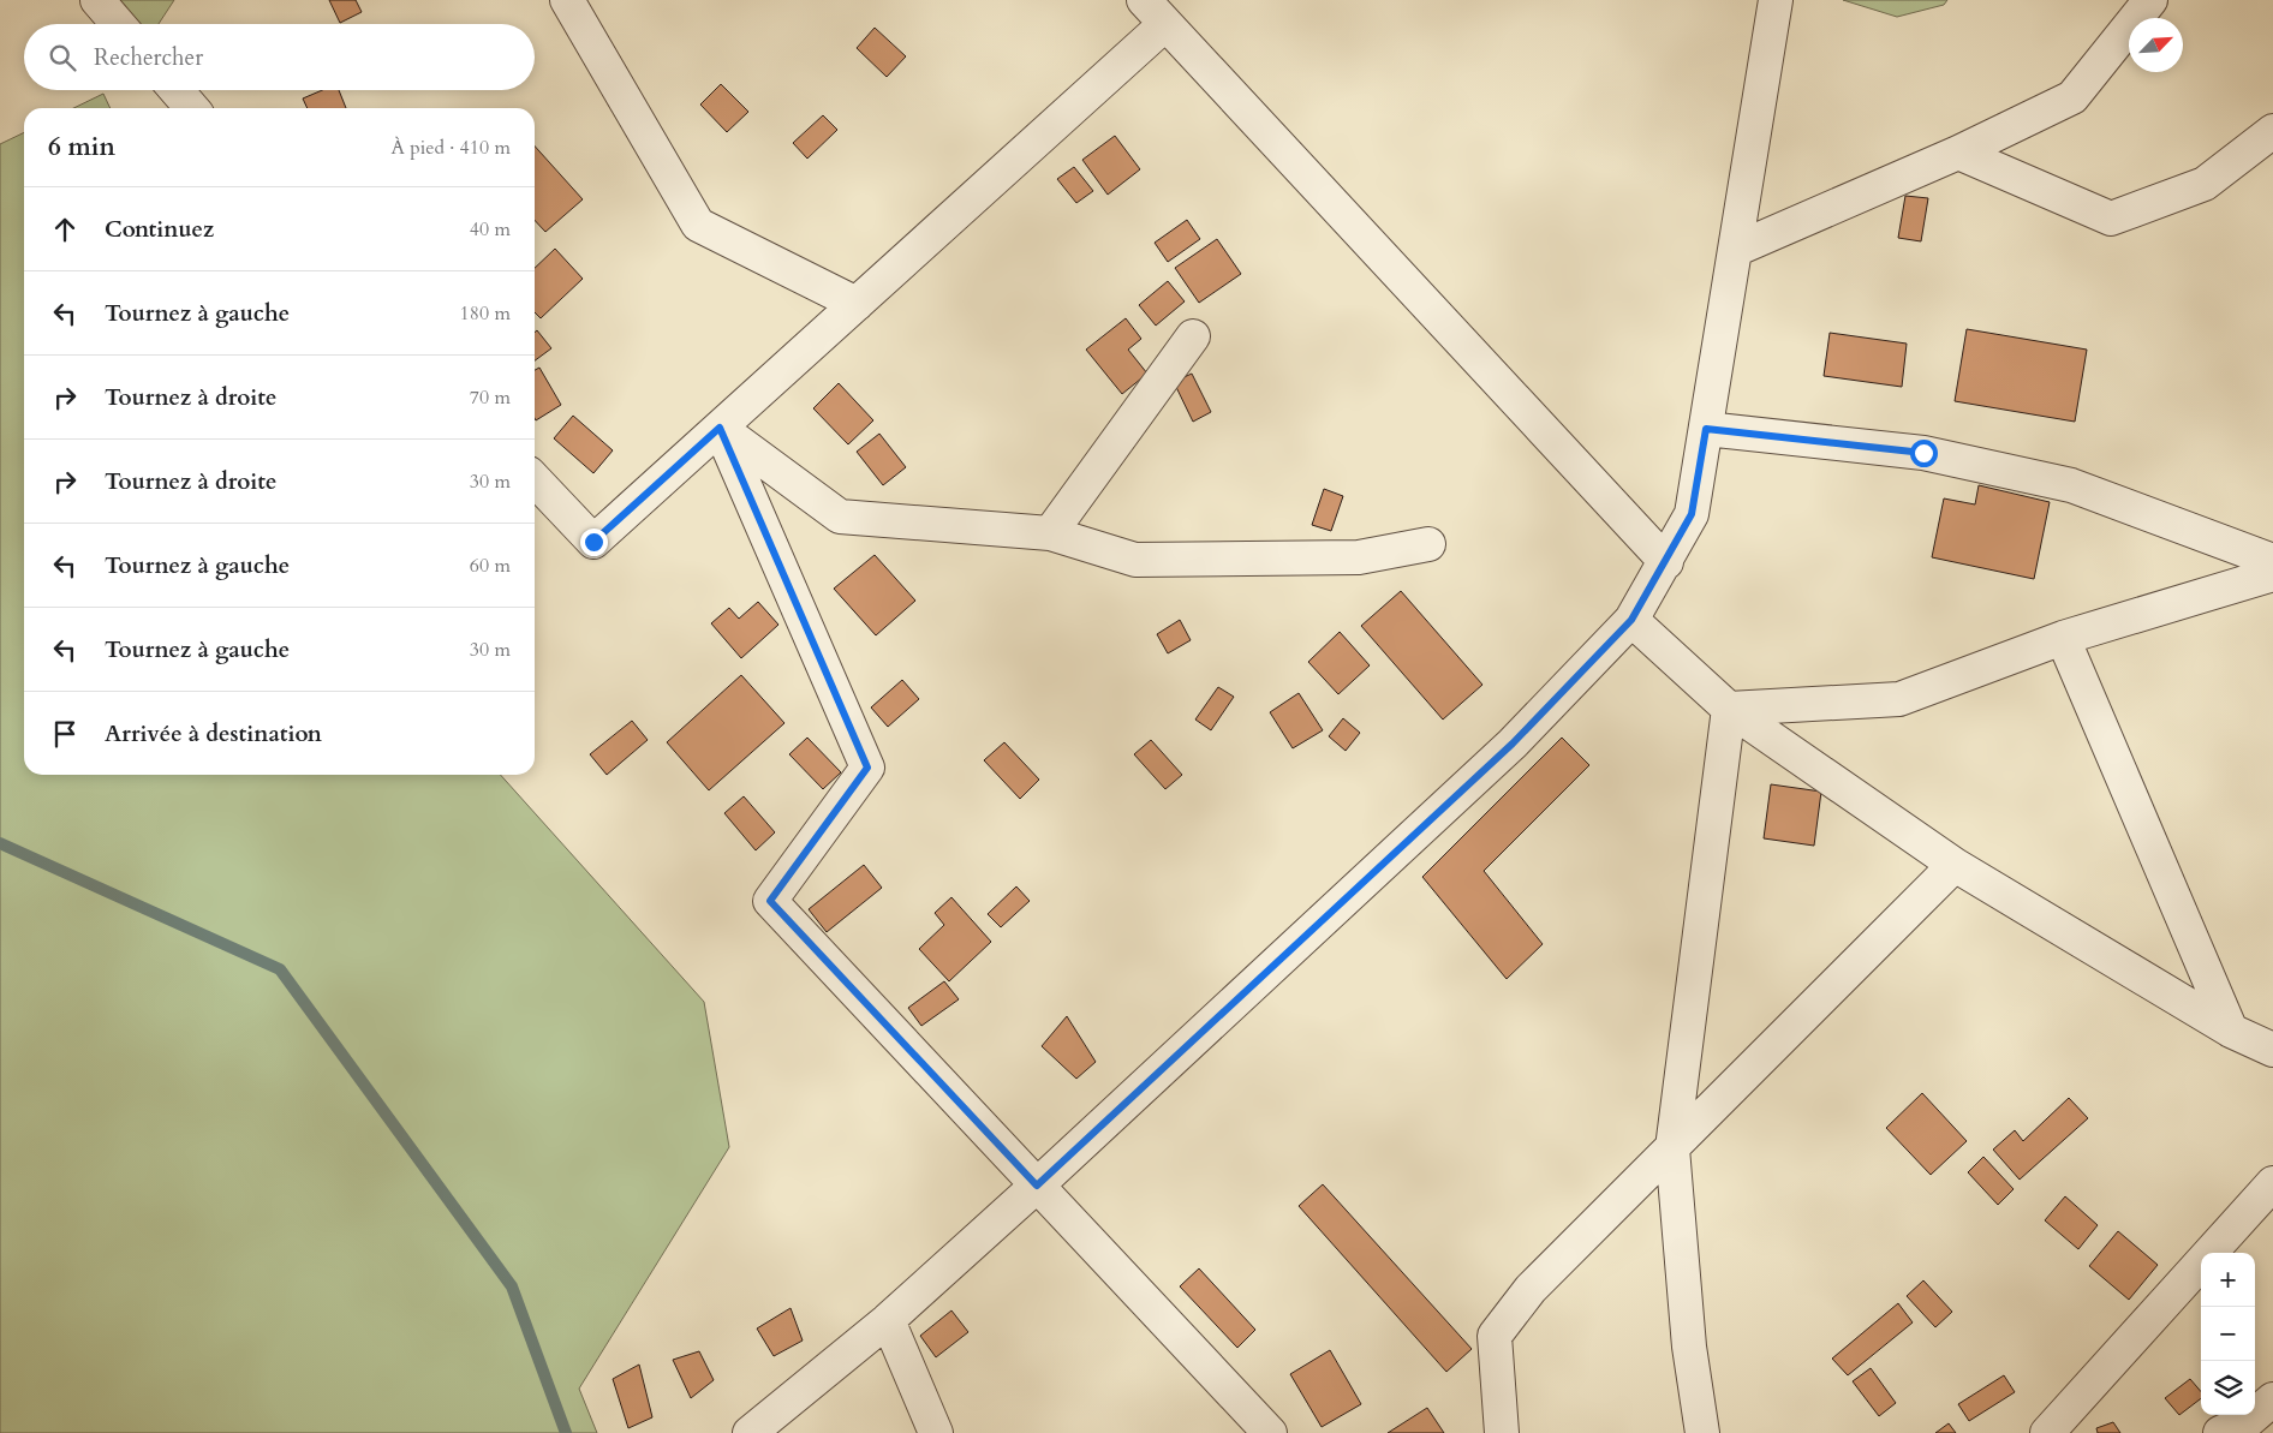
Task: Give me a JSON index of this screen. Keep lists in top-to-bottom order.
{
  "north": "top right",
  "page": {
    "search": "Rechercher",
    "heading": ["6 min", "À pied · 410 m"],
    "list": [
      ["Continuez", "40 m"],
      ["Tournez à gauche", "180 m"],
      ["Tournez à droite", "70 m"],
      ["Tournez à droite", "30 m"],
      ["Tournez à gauche", "60 m"],
      ["Tournez à gauche", "30 m"],
      "Arrivée à destination"
    ],
    "map_buttons": ["+", "−"]
  }
}
